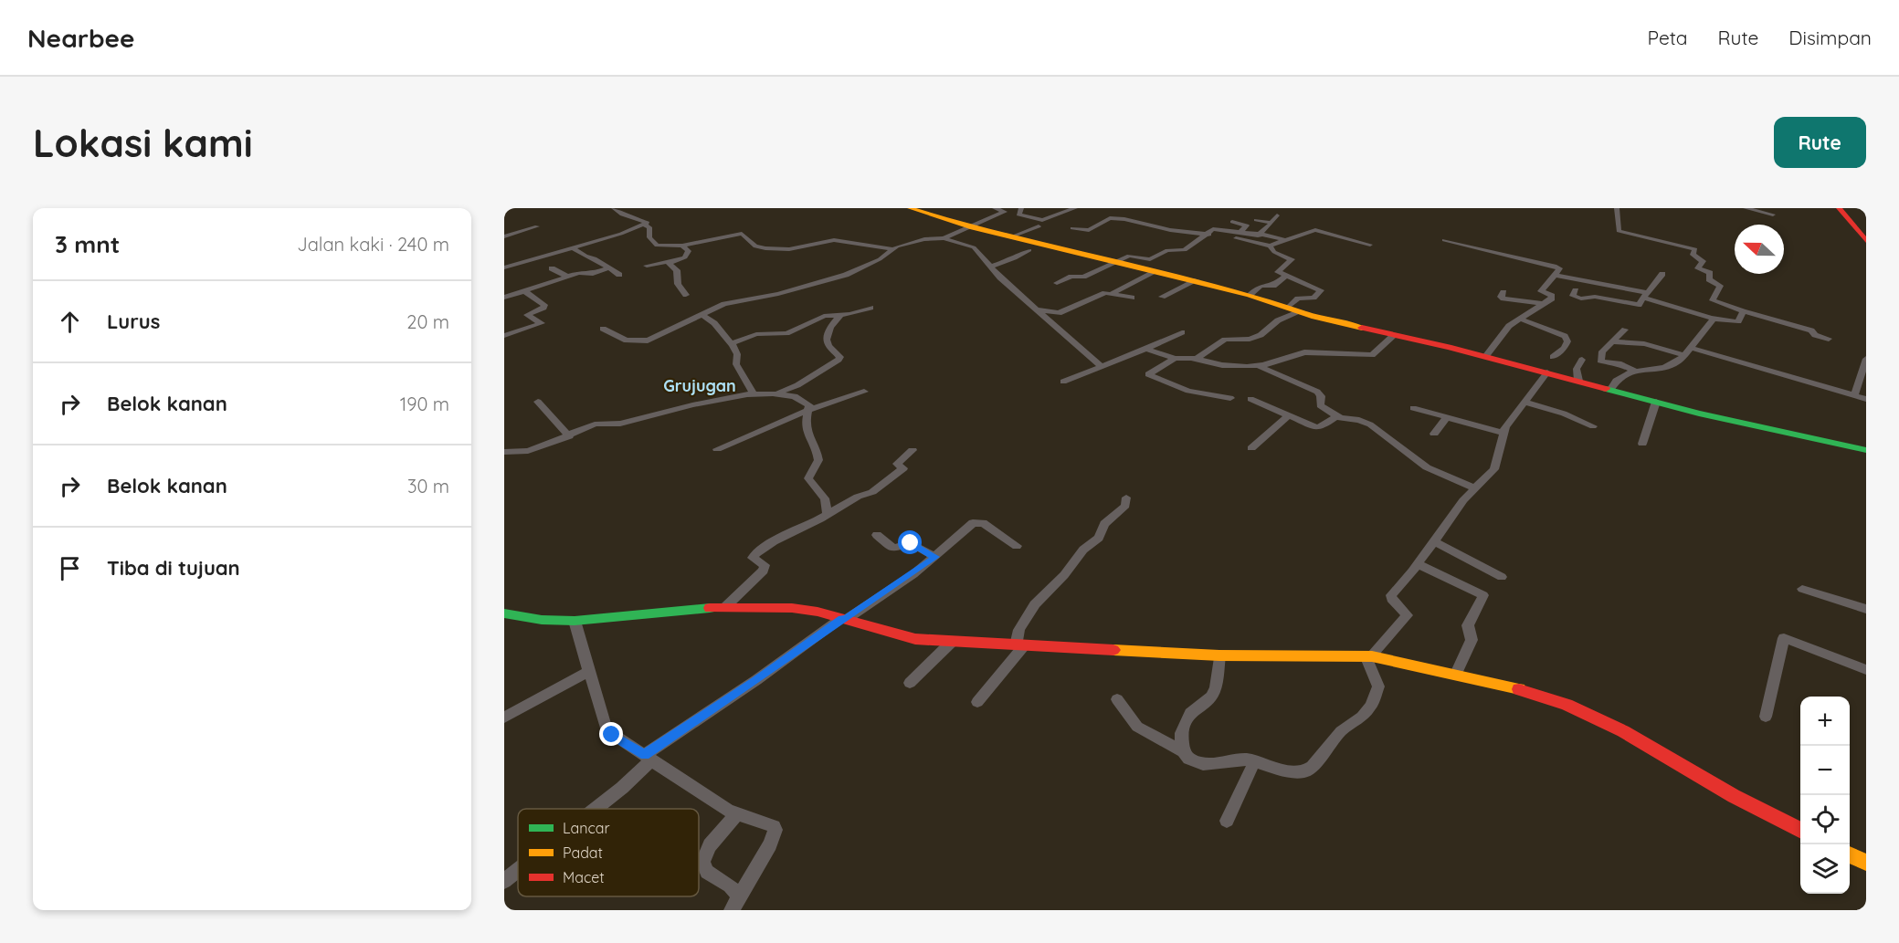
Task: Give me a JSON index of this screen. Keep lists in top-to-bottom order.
{
  "districts": ["Grujugan"],
  "legend": ["Lancar", "Padat", "Macet"],
  "north": "left",
  "page": {
    "header": "Nearbee",
    "nav": ["Peta", "Rute", "Disimpan"],
    "buttons": "Rute",
    "title": "Lokasi kami",
    "heading": ["3 mnt", "Jalan kaki · 240 m"],
    "list": [
      ["Lurus", "20 m"],
      ["Belok kanan", "190 m"],
      ["Belok kanan", "30 m"],
      "Tiba di tujuan"
    ],
    "map_buttons": ["+", "−"]
  }
}
